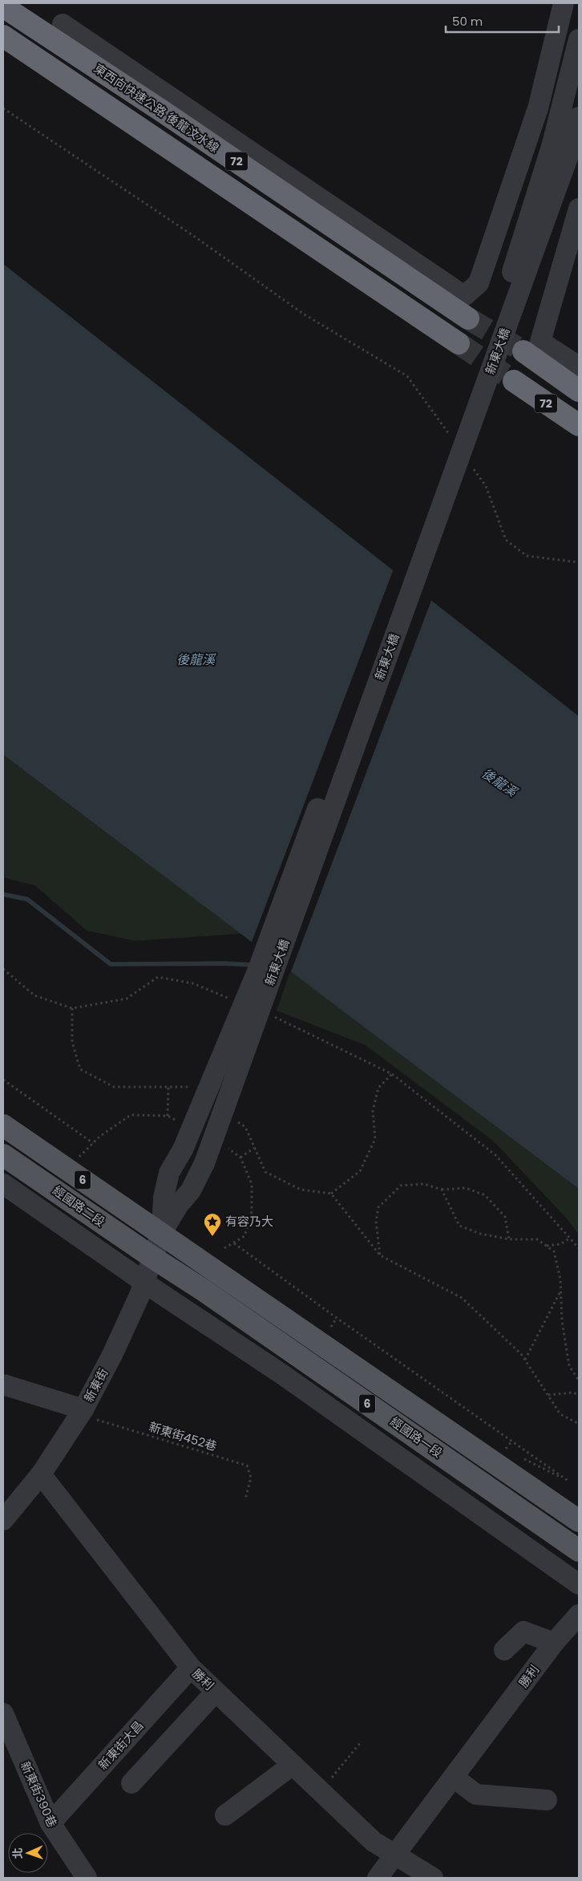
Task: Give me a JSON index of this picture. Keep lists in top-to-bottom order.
{
  "streets": {
    "highway": ["東西向快速公路 後龍汶水線", "72"],
    "main road": ["6", "經國路二段", "經國路一段"],
    "street": [
      "新東大橋",
      "新東街",
      "勝利",
      "新東街大昌",
      "新東街390巷"
    ],
    "path": ["新東街452巷"]
  },
  "crossings": [
    ["新東大橋", "經國路二段"],
    ["新東大橋", "新東街"],
    ["新東大橋", "經國路一段"],
    ["經國路二段", "新東街"],
    ["經國路二段", "經國路一段"],
    ["新東街", "新東街452巷"],
    ["新東街", "經國路一段"],
    ["新東街", "勝利"],
    ["勝利", "新東街大昌"],
    ["新東街大昌", "新東街390巷"]
  ],
  "water": ["後龍溪"],
  "places": {
    "place": ["有容乃大"]
  },
  "scale_bar": "50 m",
  "north": "left"
}
